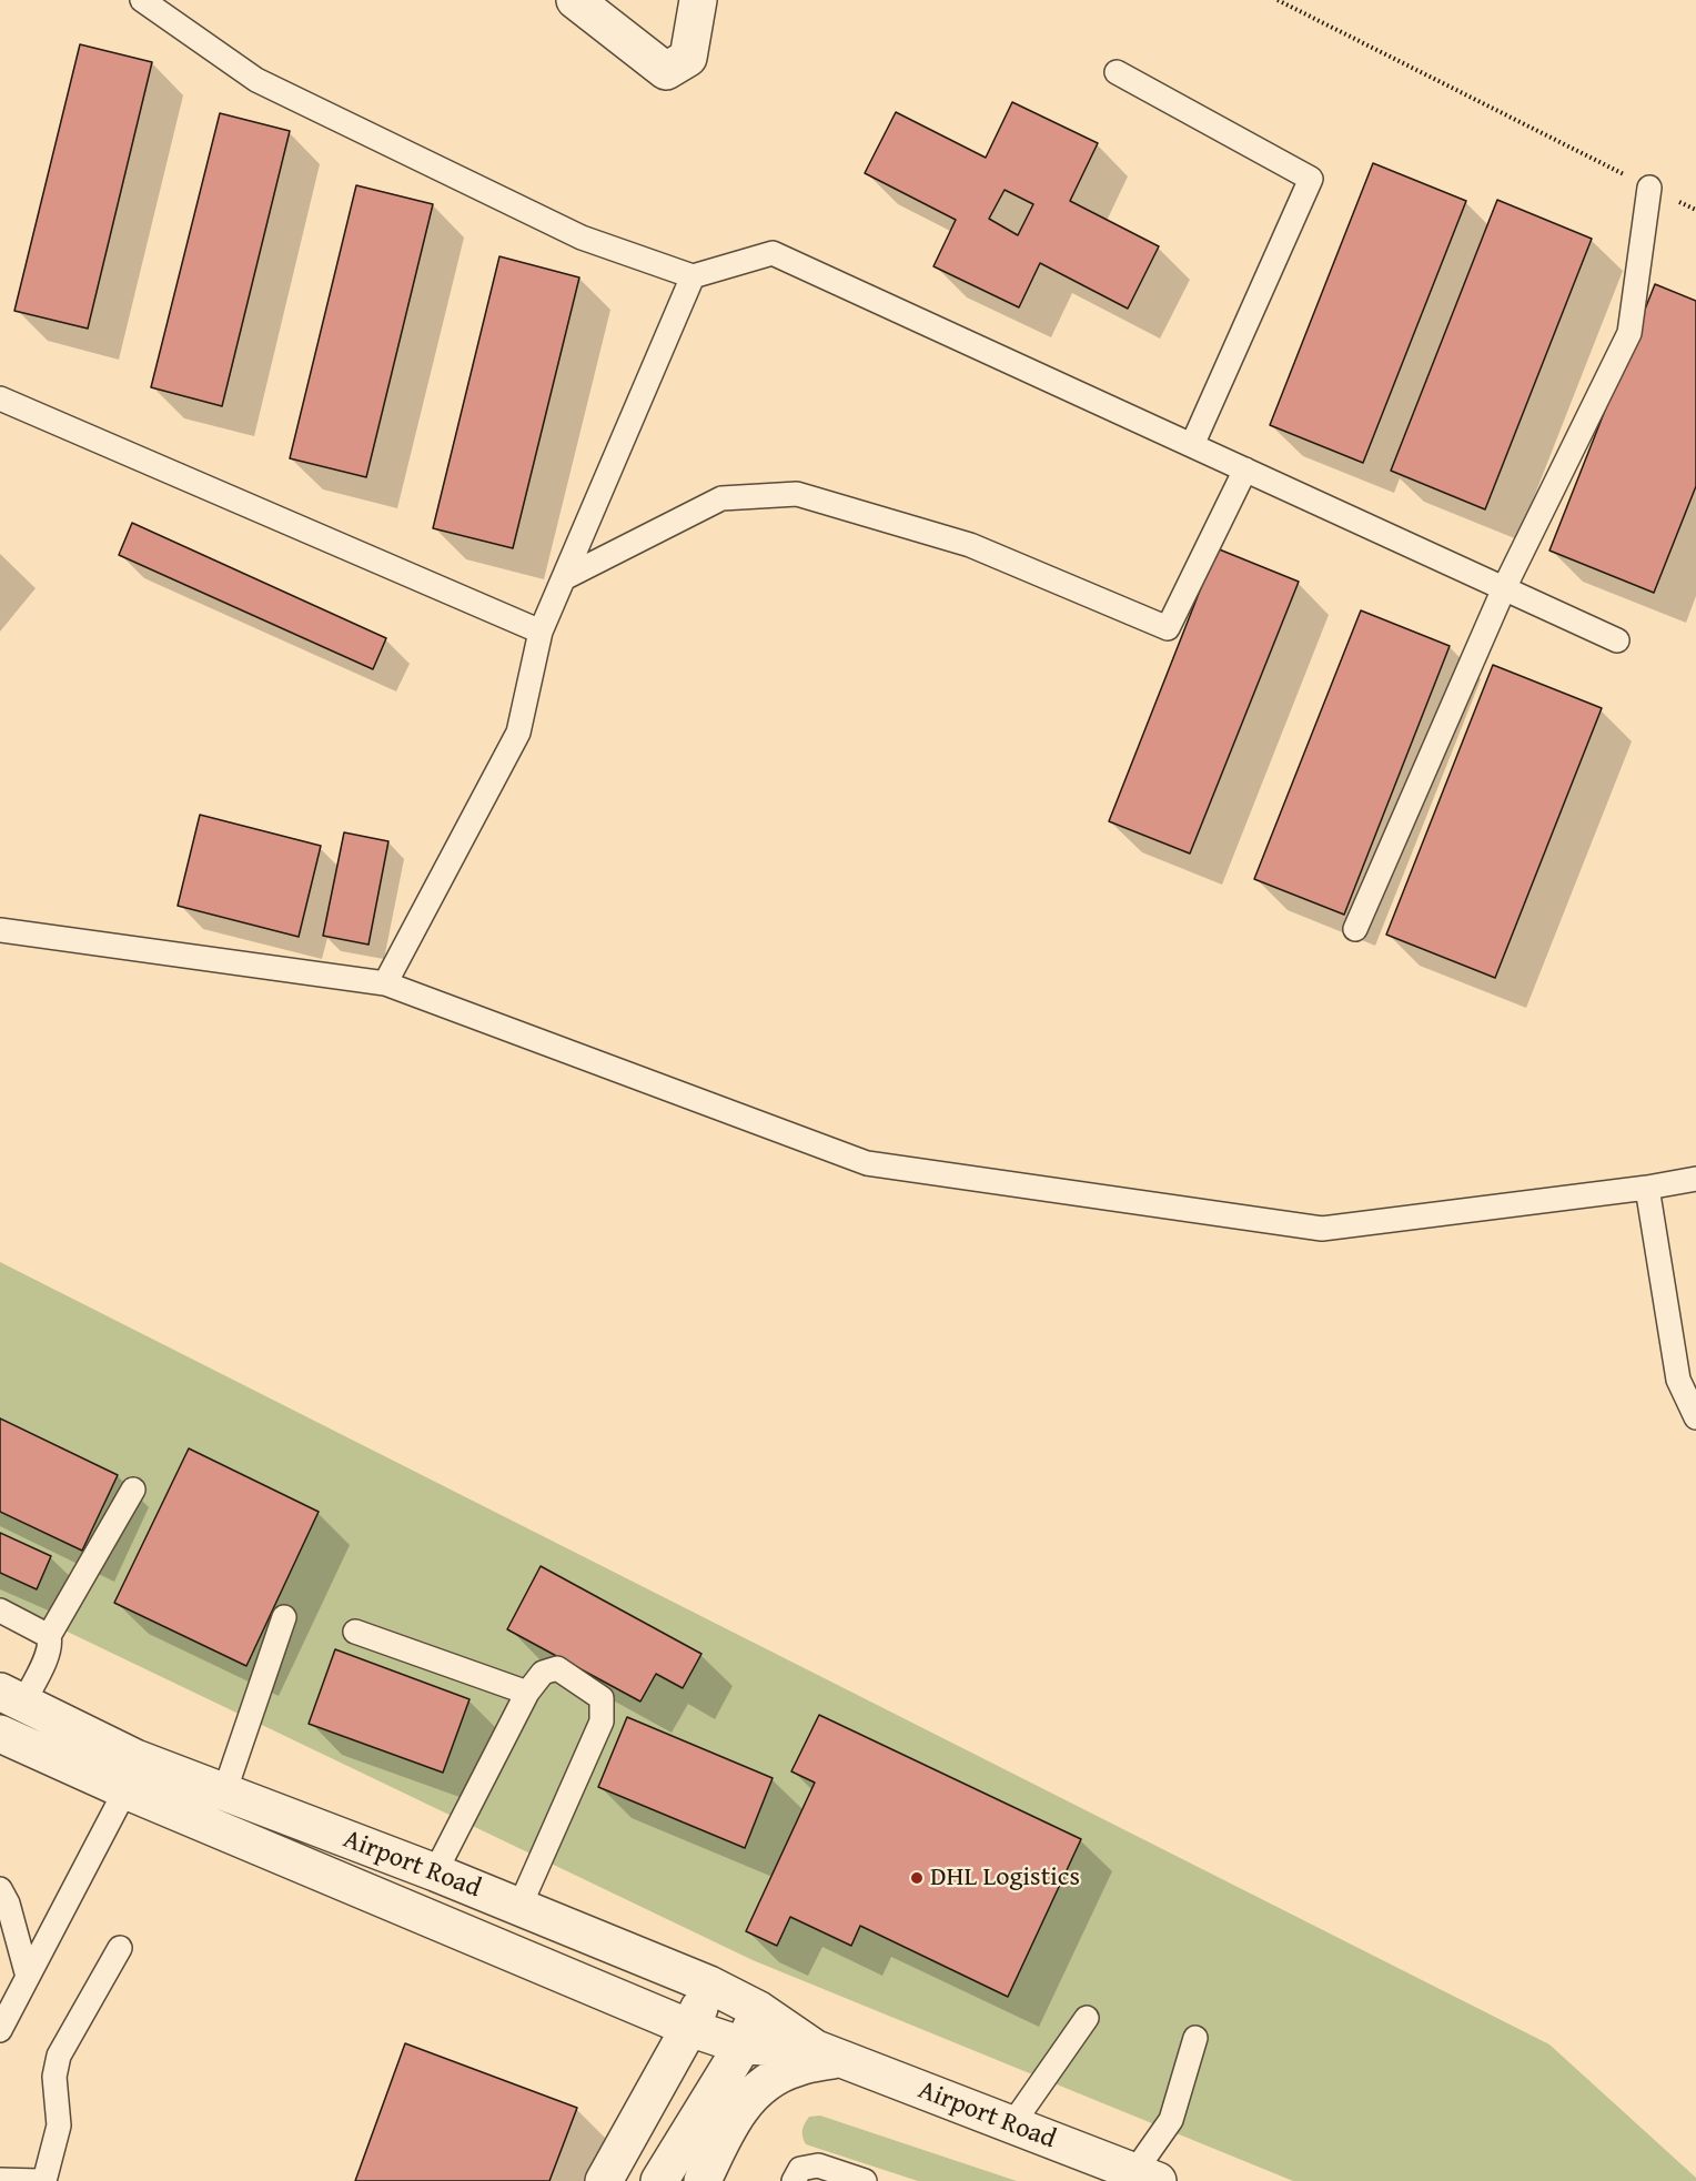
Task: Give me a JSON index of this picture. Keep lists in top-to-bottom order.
{
  "streets": {
    "street": ["Airport Road"]
  },
  "places": ["DHL Logistics"]
}
